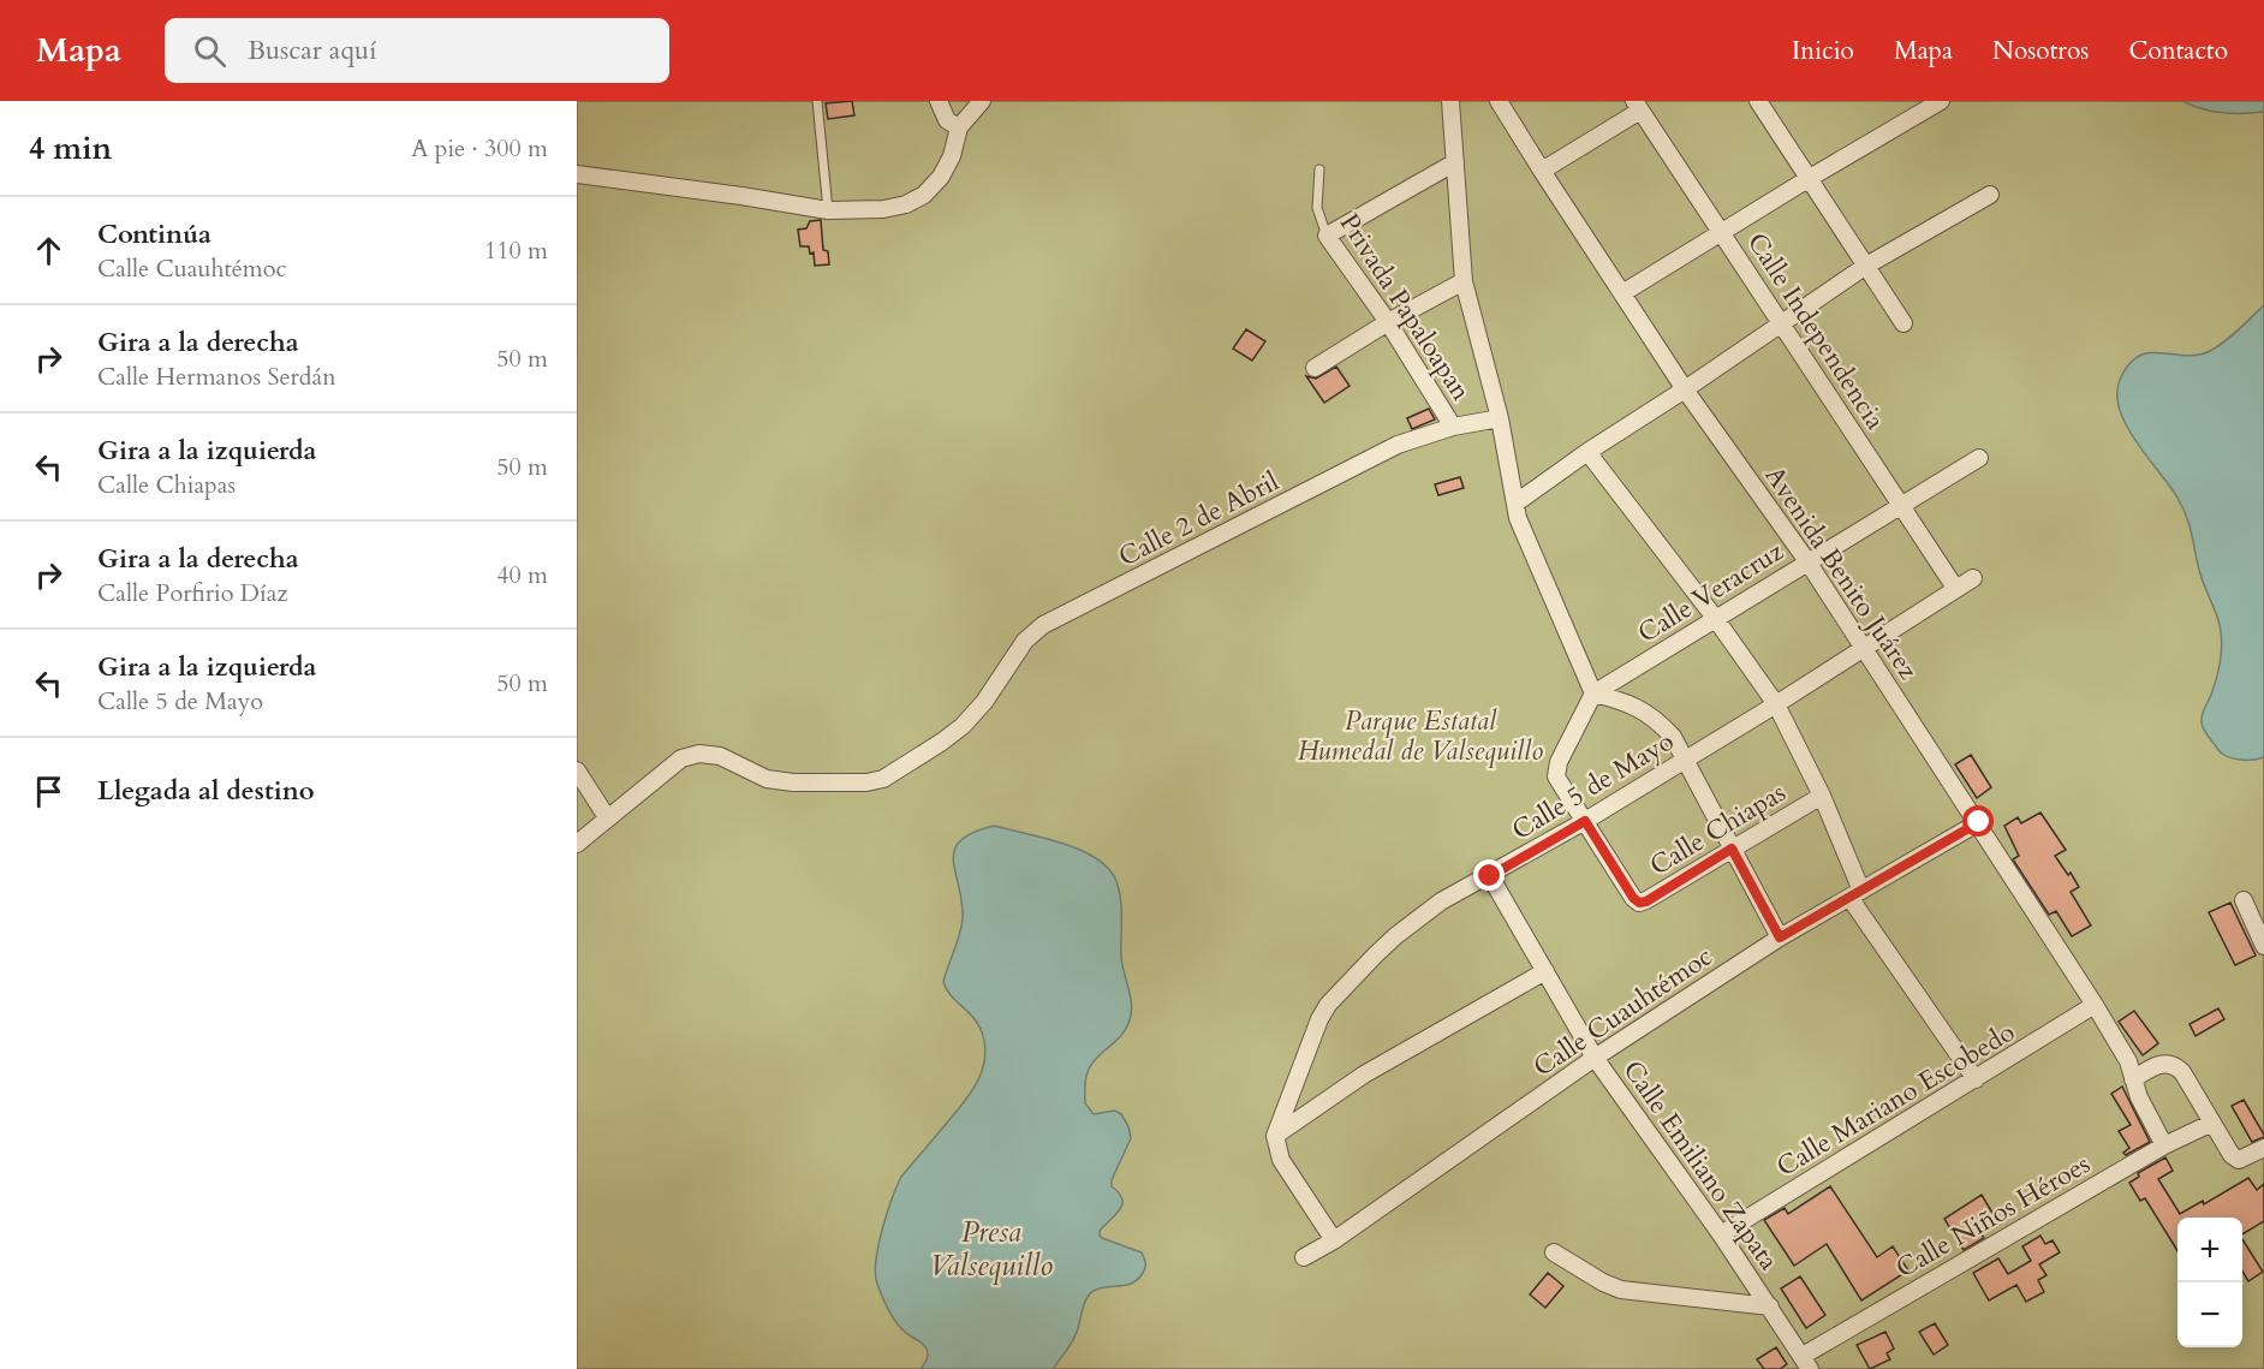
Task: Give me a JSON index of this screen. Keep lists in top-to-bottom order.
{
  "streets": {
    "street": [
      "Privada Papaloapan",
      "Calle Independencia",
      "Calle 2 de Abril",
      "Avenida Benito Juárez",
      "Calle Veracruz",
      "Calle 5 de Mayo",
      "Calle Chiapas",
      "Calle Cuauhtémoc",
      "Calle Mariano Escobedo",
      "Calle Emiliano Zapata",
      "Calle Niños Héroes"
    ]
  },
  "crossings": [
    ["Privada Papaloapan", "Calle 2 de Abril"],
    ["Calle Independencia", "Calle Veracruz"],
    ["Calle Independencia", "Calle 5 de Mayo"],
    ["Avenida Benito Juárez", "Calle Veracruz"],
    ["Avenida Benito Juárez", "Calle 5 de Mayo"],
    ["Avenida Benito Juárez", "Calle Cuauhtémoc"],
    ["Avenida Benito Juárez", "Calle Mariano Escobedo"],
    ["Avenida Benito Juárez", "Calle Niños Héroes"],
    ["Calle 5 de Mayo", "Calle Chiapas"],
    ["Calle 5 de Mayo", "Calle Emiliano Zapata"],
    ["Calle Cuauhtémoc", "Calle Emiliano Zapata"],
    ["Calle Mariano Escobedo", "Calle Emiliano Zapata"],
    ["Calle Emiliano Zapata", "Calle Niños Héroes"]
  ],
  "water": ["Presa Valsequillo"],
  "parks": ["Parque Estatal Humedal de Valsequillo"],
  "page": {
    "header": "Mapa",
    "search": "Buscar aquí",
    "nav": [
      "Inicio",
      "Mapa",
      "Nosotros",
      "Contacto"
    ],
    "heading": ["4 min", "A pie · 300 m"],
    "list": [
      ["Continúa", "Calle Cuauhtémoc", "110 m"],
      ["Gira a la derecha", "Calle Hermanos Serdán", "50 m"],
      ["Gira a la izquierda", "Calle Chiapas", "50 m"],
      ["Gira a la derecha", "Calle Porfirio Díaz", "40 m"],
      ["Gira a la izquierda", "Calle 5 de Mayo", "50 m"],
      "Llegada al destino"
    ],
    "map_buttons": ["+", "−"]
  }
}
